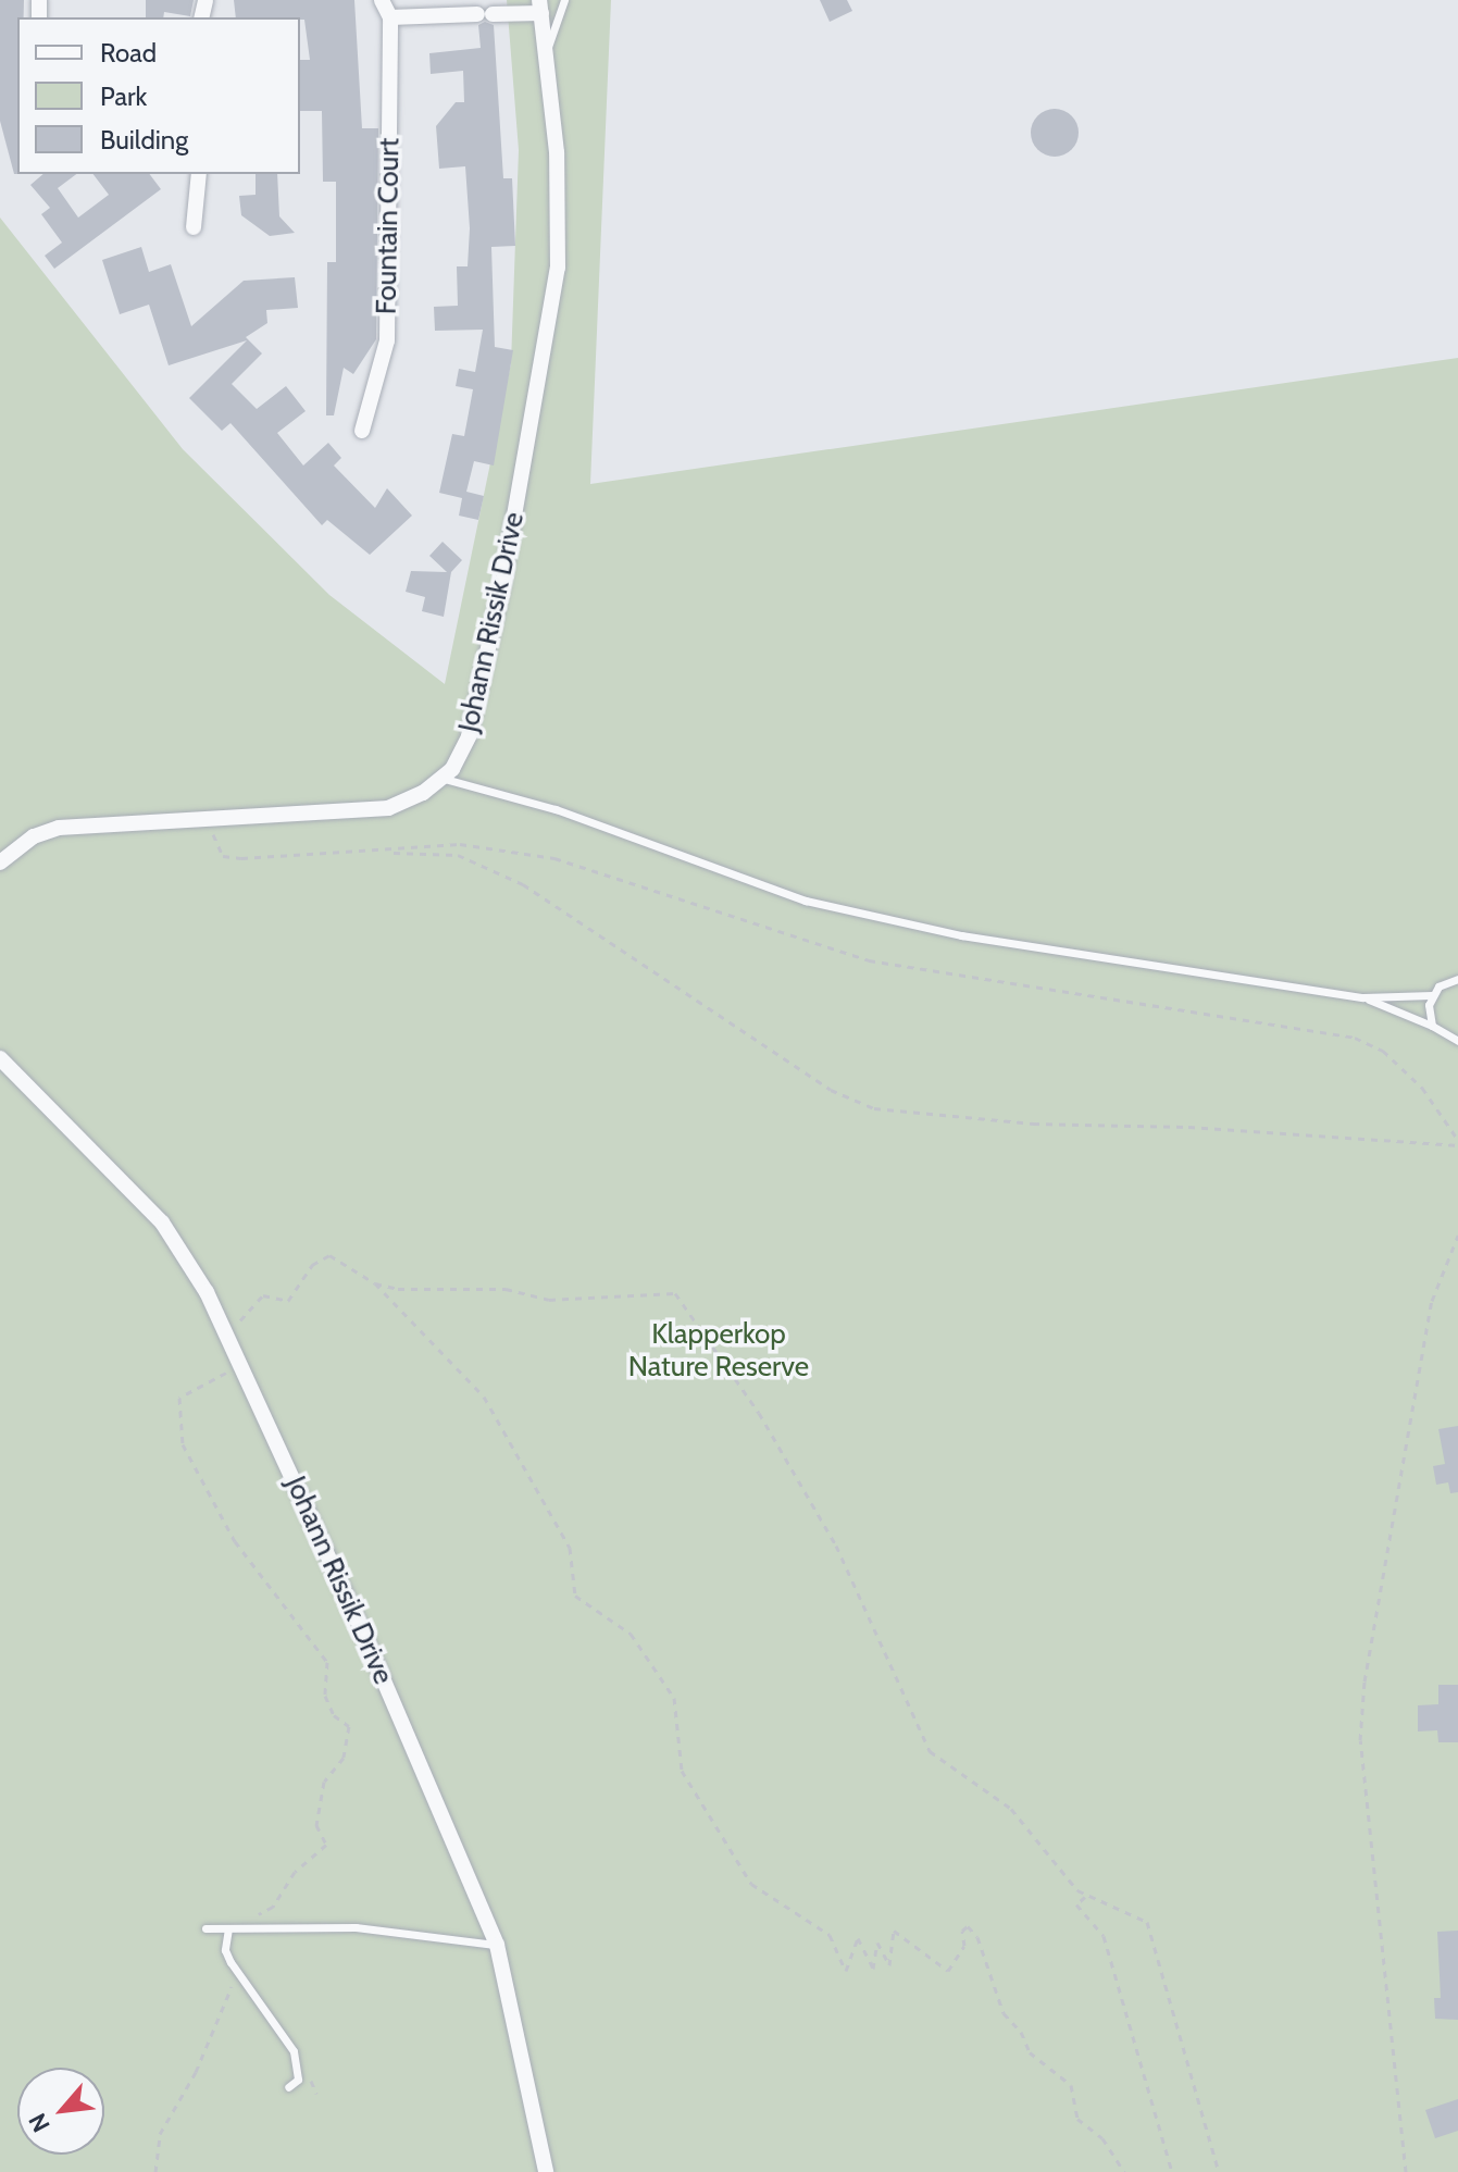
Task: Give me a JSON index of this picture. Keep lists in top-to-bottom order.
{
  "streets": {
    "street": ["Fountain Court", "Johann Rissik Drive"]
  },
  "parks": ["Klapperkop Nature Reserve"],
  "legend": ["Road", "Park", "Building"],
  "north": "bottom left"
}
